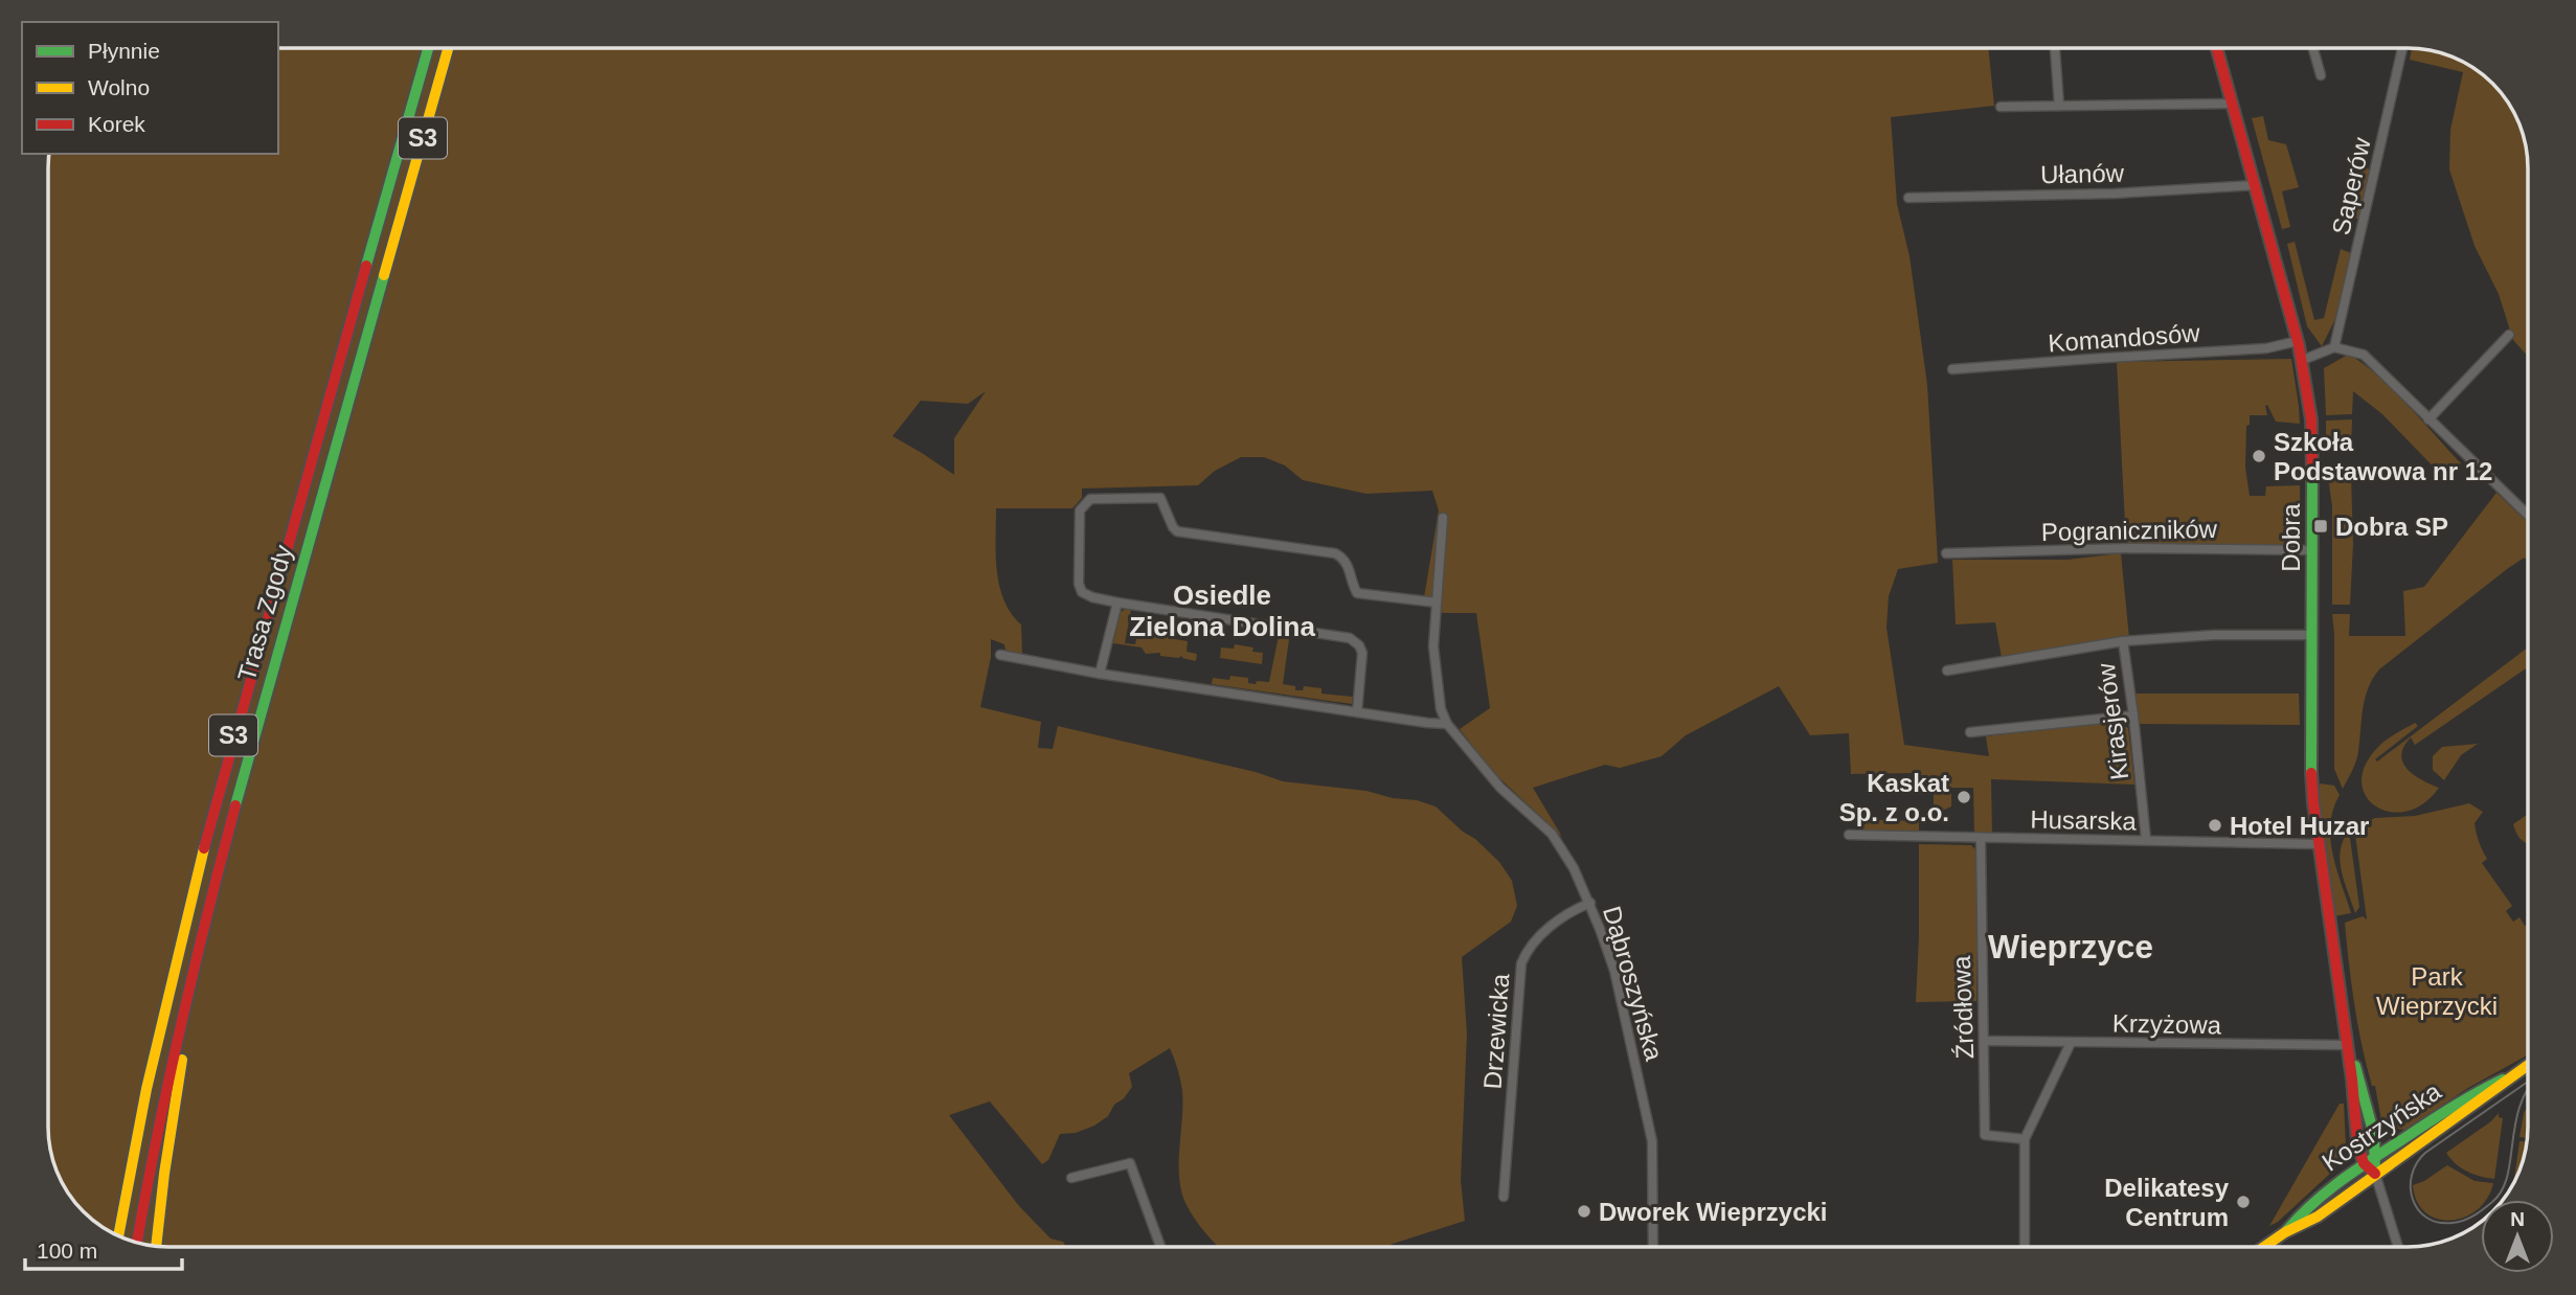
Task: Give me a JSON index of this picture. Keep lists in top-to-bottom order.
{
  "streets": {
    "main road": [
      "S3",
      "Dobra",
      "Trasa Zgody",
      "Kostrzyńska"
    ],
    "street": [
      "Ułanów",
      "Saperów",
      "Komandosów",
      "Pograniczników",
      "Kirasjerów",
      "Husarska",
      "Dąbroszyńska",
      "Źródłowa",
      "Krzyżowa",
      "Drzewicka"
    ]
  },
  "crossings": [
    ["Ułanów", "Dobra"],
    ["Komandosów", "Dobra"],
    ["Pograniczników", "Dobra"],
    ["Dobra", "Husarska"],
    ["Dobra", "Krzyżowa"],
    ["Dobra", "Kostrzyńska"],
    ["Kirasjerów", "Husarska"],
    ["Husarska", "Źródłowa"],
    ["Dąbroszyńska", "Drzewicka"],
    ["Źródłowa", "Krzyżowa"]
  ],
  "districts": ["Osiedle Zielona Dolina", "Wieprzyce"],
  "parks": ["Park Wieprzycki"],
  "places": {
    "other": [
      "Szkoła Podstawowa nr 12",
      "Kaskat Sp. z o.o.",
      "Hotel Huzar",
      "Delikatesy Centrum",
      "Dworek Wieprzycki"
    ],
    "transit": ["Dobra SP"]
  },
  "legend": ["Płynnie", "Wolno", "Korek"],
  "scale_bar": "100 m",
  "north": "top"
}
